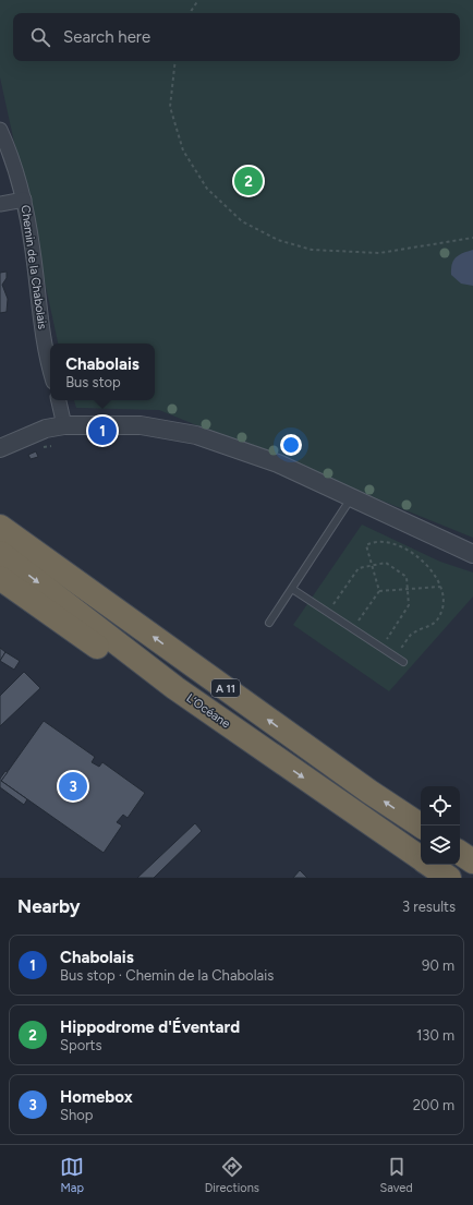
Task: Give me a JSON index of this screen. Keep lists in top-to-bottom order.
{
  "streets": {
    "highway": ["A 11", "L’Océane"],
    "street": ["Chemin de la Chabolais"]
  },
  "page": {
    "search": "Search here",
    "pins": ["2", "1", "3"],
    "popup": ["Chabolais", "Bus stop"],
    "heading": ["Nearby", "3 results"],
    "list": [
      {
        "mark": "1",
        "name": "Chabolais",
        "note": "Bus stop · Chemin de la Chabolais",
        "value": "90 m"
      },
      {
        "mark": "2",
        "name": "Hippodrome d'Éventard",
        "note": "Sports",
        "value": "130 m"
      },
      {
        "mark": "3",
        "name": "Homebox",
        "note": "Shop",
        "value": "200 m"
      }
    ],
    "nav": ["Map", "Directions", "Saved"]
  }
}
